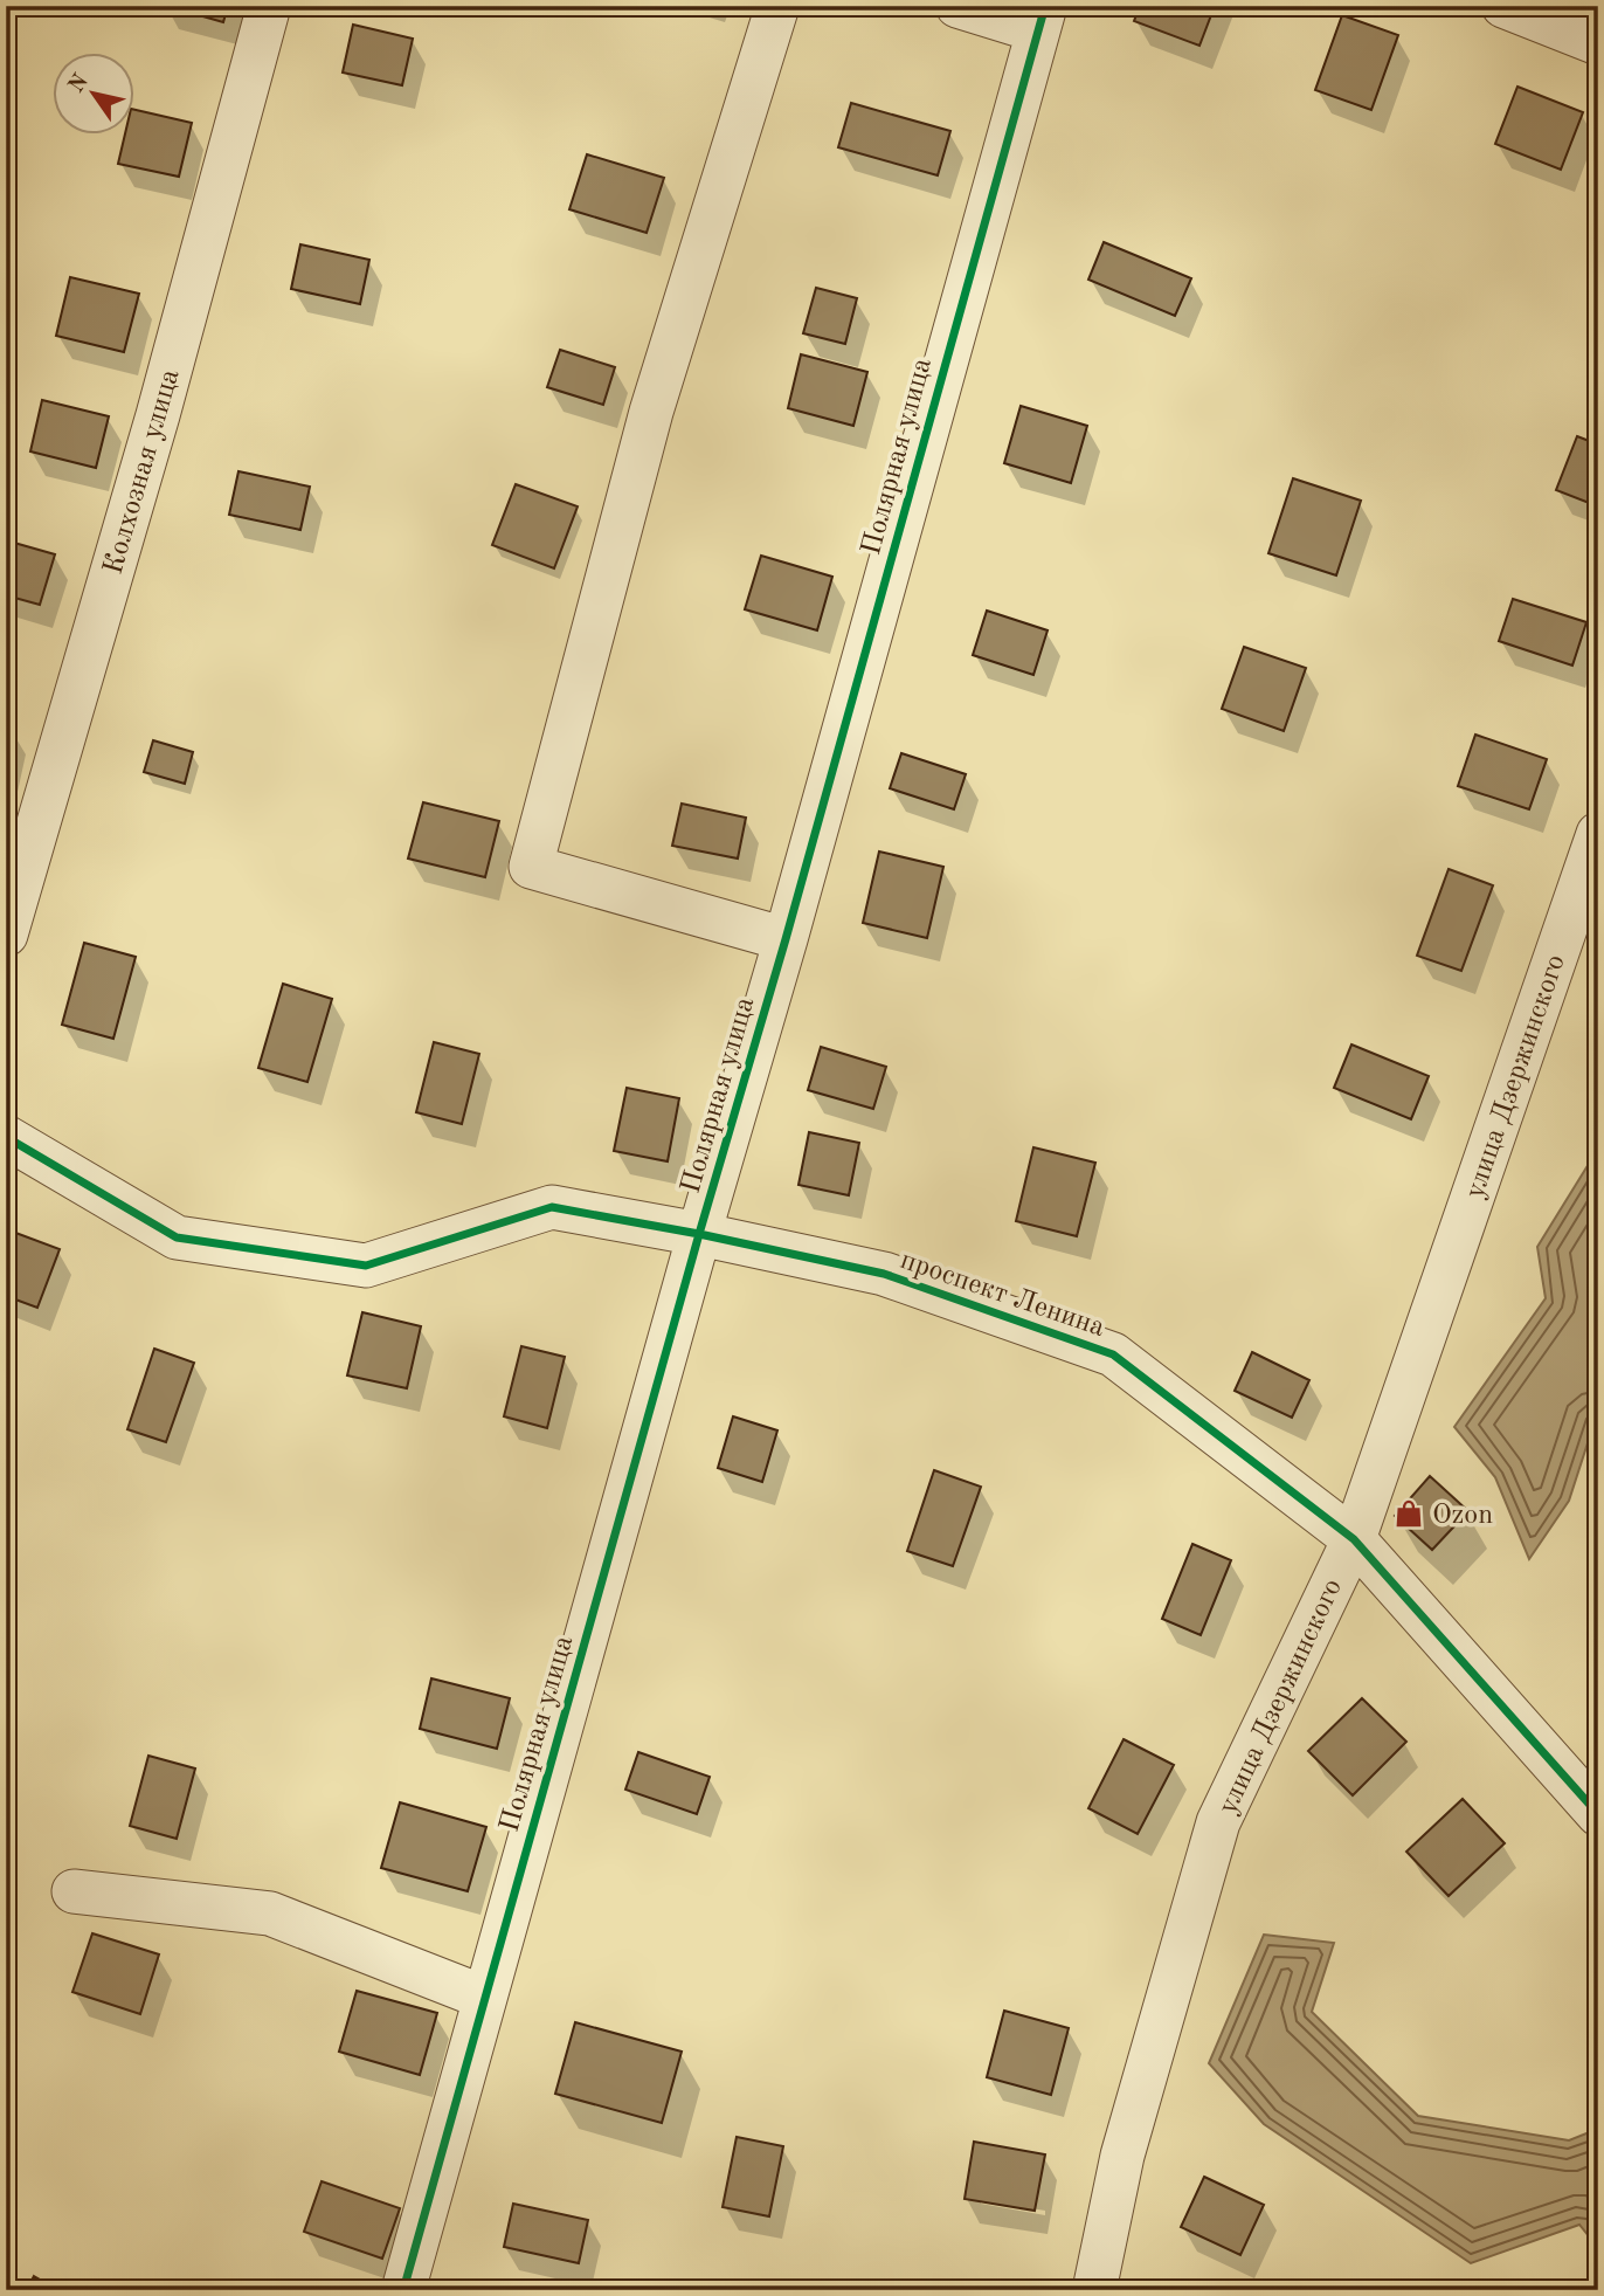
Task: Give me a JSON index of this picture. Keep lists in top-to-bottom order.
{
  "streets": {
    "street": [
      "Полярная улица",
      "Колхозная улица",
      "улица Дзержинского",
      "проспект Ленина"
    ]
  },
  "crossings": [
    ["Полярная улица", "проспект Ленина"],
    ["улица Дзержинского", "проспект Ленина"]
  ],
  "places": {
    "shop": ["Ozon"]
  },
  "north": "top left"
}
